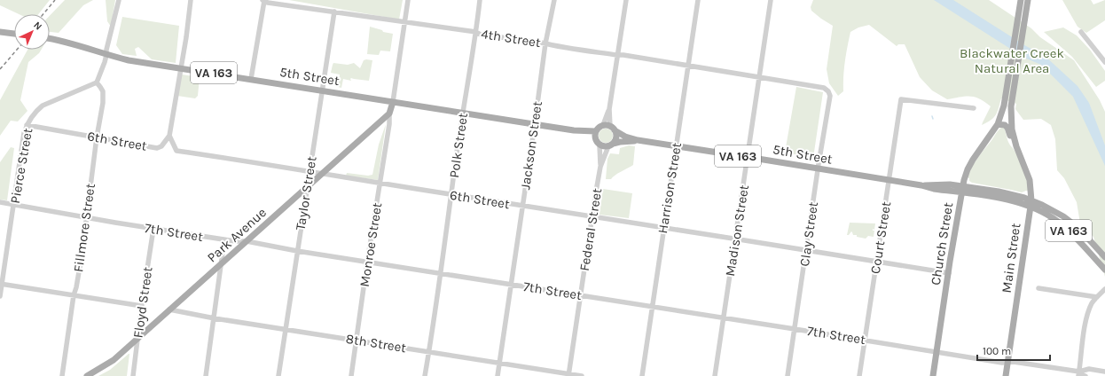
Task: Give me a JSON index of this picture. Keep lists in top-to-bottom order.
{
  "streets": {
    "main road": [
      "VA 163",
      "5th Street",
      "Park Avenue",
      "Church Street",
      "Main Street"
    ],
    "street": [
      "4th Street",
      "6th Street",
      "Polk Street",
      "Jackson Street",
      "Pierce Street",
      "Harrison Street",
      "Taylor Street",
      "Fillmore Street",
      "Federal Street",
      "Madison Street",
      "7th Street",
      "Clay Street",
      "Court Street",
      "Monroe Street",
      "Floyd Street",
      "8th Street"
    ]
  },
  "crossings": [
    ["4th Street", "Polk Street"],
    ["4th Street", "Jackson Street"],
    ["4th Street", "Harrison Street"],
    ["4th Street", "Taylor Street"],
    ["4th Street", "Madison Street"],
    ["4th Street", "Clay Street"],
    ["5th Street", "Polk Street"],
    ["5th Street", "Jackson Street"],
    ["5th Street", "Harrison Street"],
    ["5th Street", "Taylor Street"],
    ["5th Street", "Federal Street"],
    ["5th Street", "Madison Street"],
    ["5th Street", "Clay Street"],
    ["5th Street", "Court Street"],
    ["5th Street", "Church Street"],
    ["5th Street", "Main Street"],
    ["6th Street", "Polk Street"],
    ["6th Street", "Jackson Street"],
    ["6th Street", "Pierce Street"],
    ["6th Street", "Harrison Street"],
    ["6th Street", "Taylor Street"],
    ["6th Street", "Fillmore Street"],
    ["6th Street", "Federal Street"],
    ["6th Street", "Madison Street"],
    ["6th Street", "Clay Street"],
    ["6th Street", "Park Avenue"],
    ["6th Street", "Court Street"],
    ["6th Street", "Church Street"],
    ["6th Street", "Monroe Street"],
    ["Polk Street", "7th Street"],
    ["Polk Street", "8th Street"],
    ["Jackson Street", "7th Street"],
    ["Jackson Street", "8th Street"],
    ["Pierce Street", "Fillmore Street"],
    ["Pierce Street", "7th Street"],
    ["Harrison Street", "7th Street"],
    ["Taylor Street", "7th Street"],
    ["Taylor Street", "Park Avenue"],
    ["Taylor Street", "8th Street"],
    ["Fillmore Street", "7th Street"],
    ["Federal Street", "7th Street"],
    ["Federal Street", "8th Street"],
    ["Madison Street", "7th Street"],
    ["7th Street", "Clay Street"],
    ["7th Street", "Park Avenue"],
    ["7th Street", "Court Street"],
    ["7th Street", "Church Street"],
    ["7th Street", "Monroe Street"],
    ["7th Street", "Main Street"],
    ["7th Street", "Floyd Street"],
    ["Park Avenue", "Monroe Street"],
    ["Park Avenue", "Floyd Street"],
    ["Park Avenue", "8th Street"],
    ["Monroe Street", "8th Street"]
  ],
  "parks": ["Blackwater Creek Natural Area"],
  "scale_bar": "100 m",
  "north": "top right"
}
